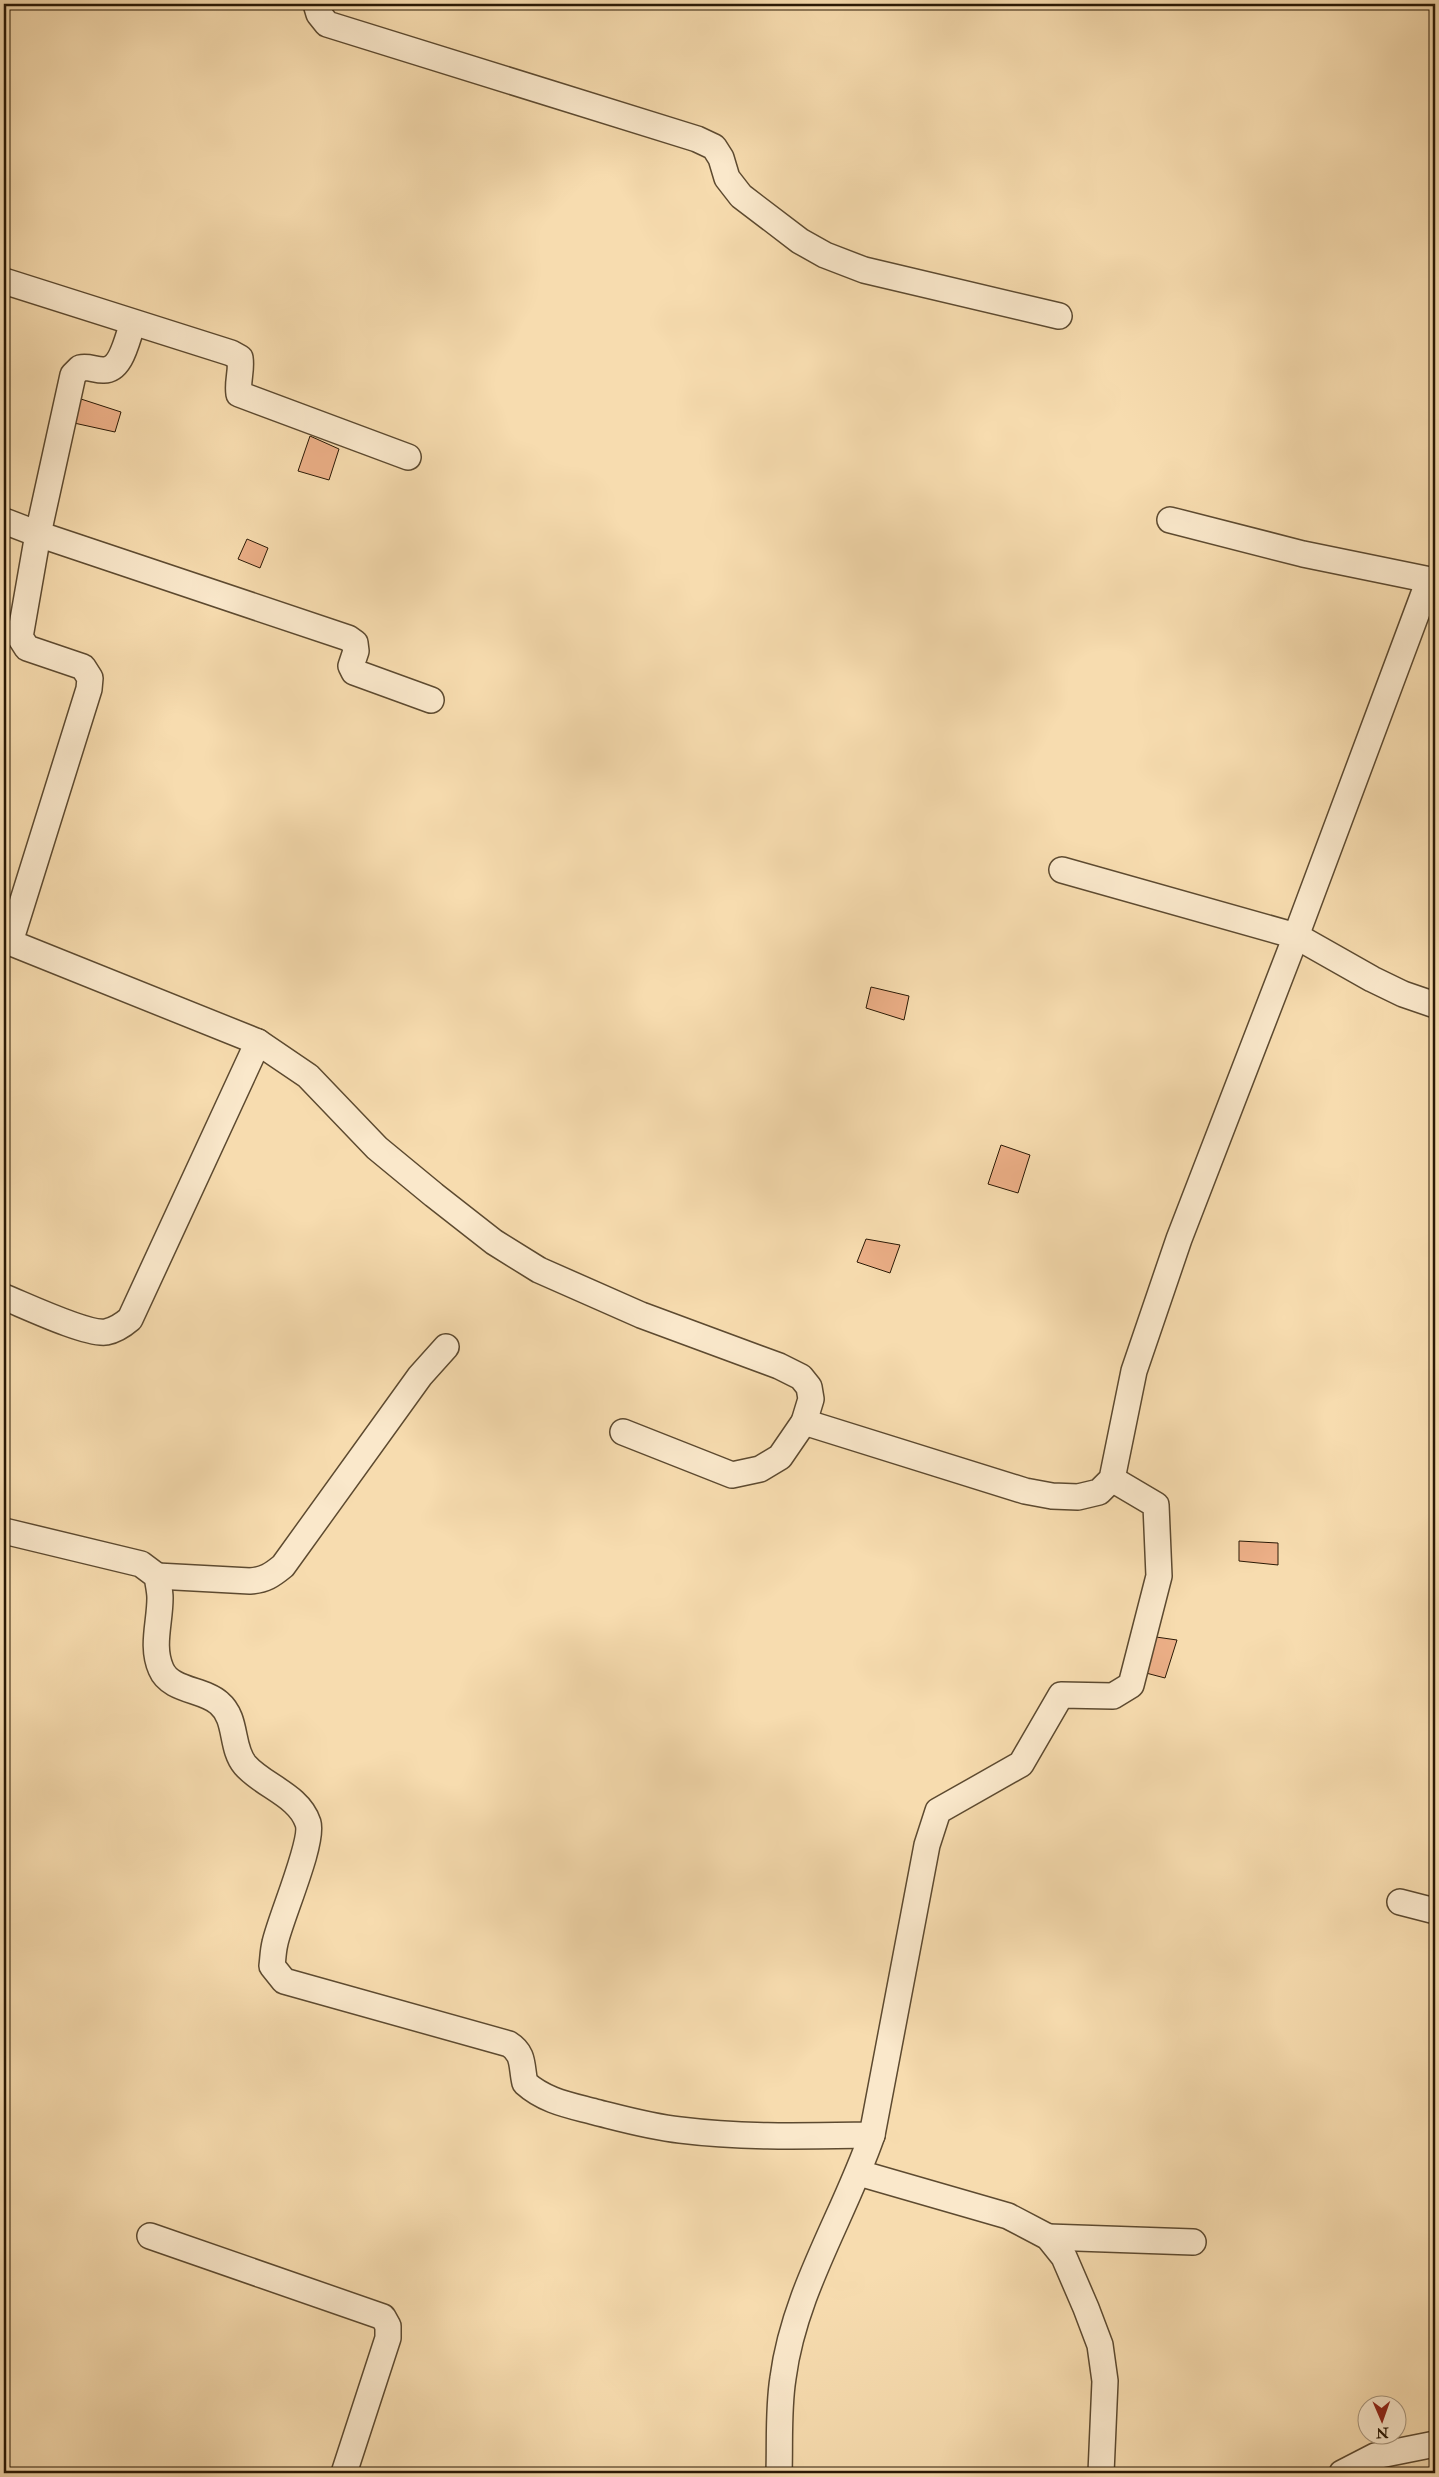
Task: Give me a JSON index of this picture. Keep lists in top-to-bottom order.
{
  "north": "bottom"
}
